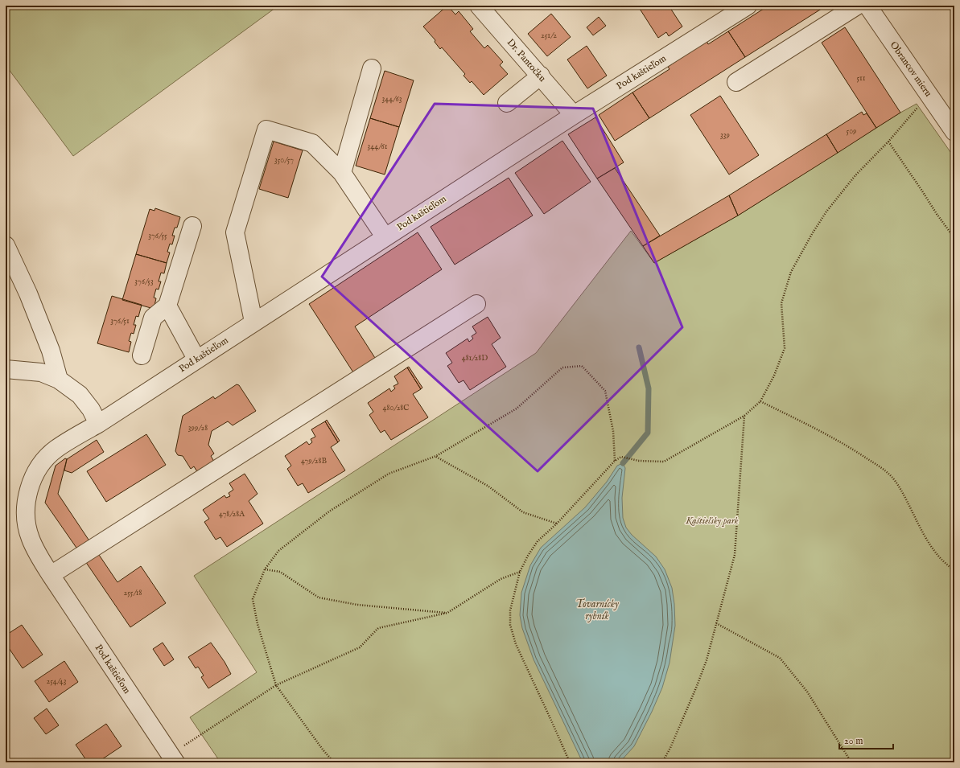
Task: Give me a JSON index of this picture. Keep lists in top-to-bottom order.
{
  "streets": {
    "street": ["Dr. Pantočku", "Obrancov mieru", "Pod kaštieľom"]
  },
  "crossings": [
    ["Dr. Pantočku", "Pod kaštieľom"]
  ],
  "water": ["Tovarnícky rybník"],
  "parks": ["Kaštieľsky park"],
  "house_numbers": [
    "251/2",
    "511",
    "344/63",
    "509",
    "339",
    "344/61",
    "350/57",
    "376/55",
    "376/53",
    "376/51",
    "481/28D",
    "480/28C",
    "399/28",
    "479/28B",
    "478/28A",
    "255/18",
    "254/43"
  ],
  "scale_bar": "20 m"
}
